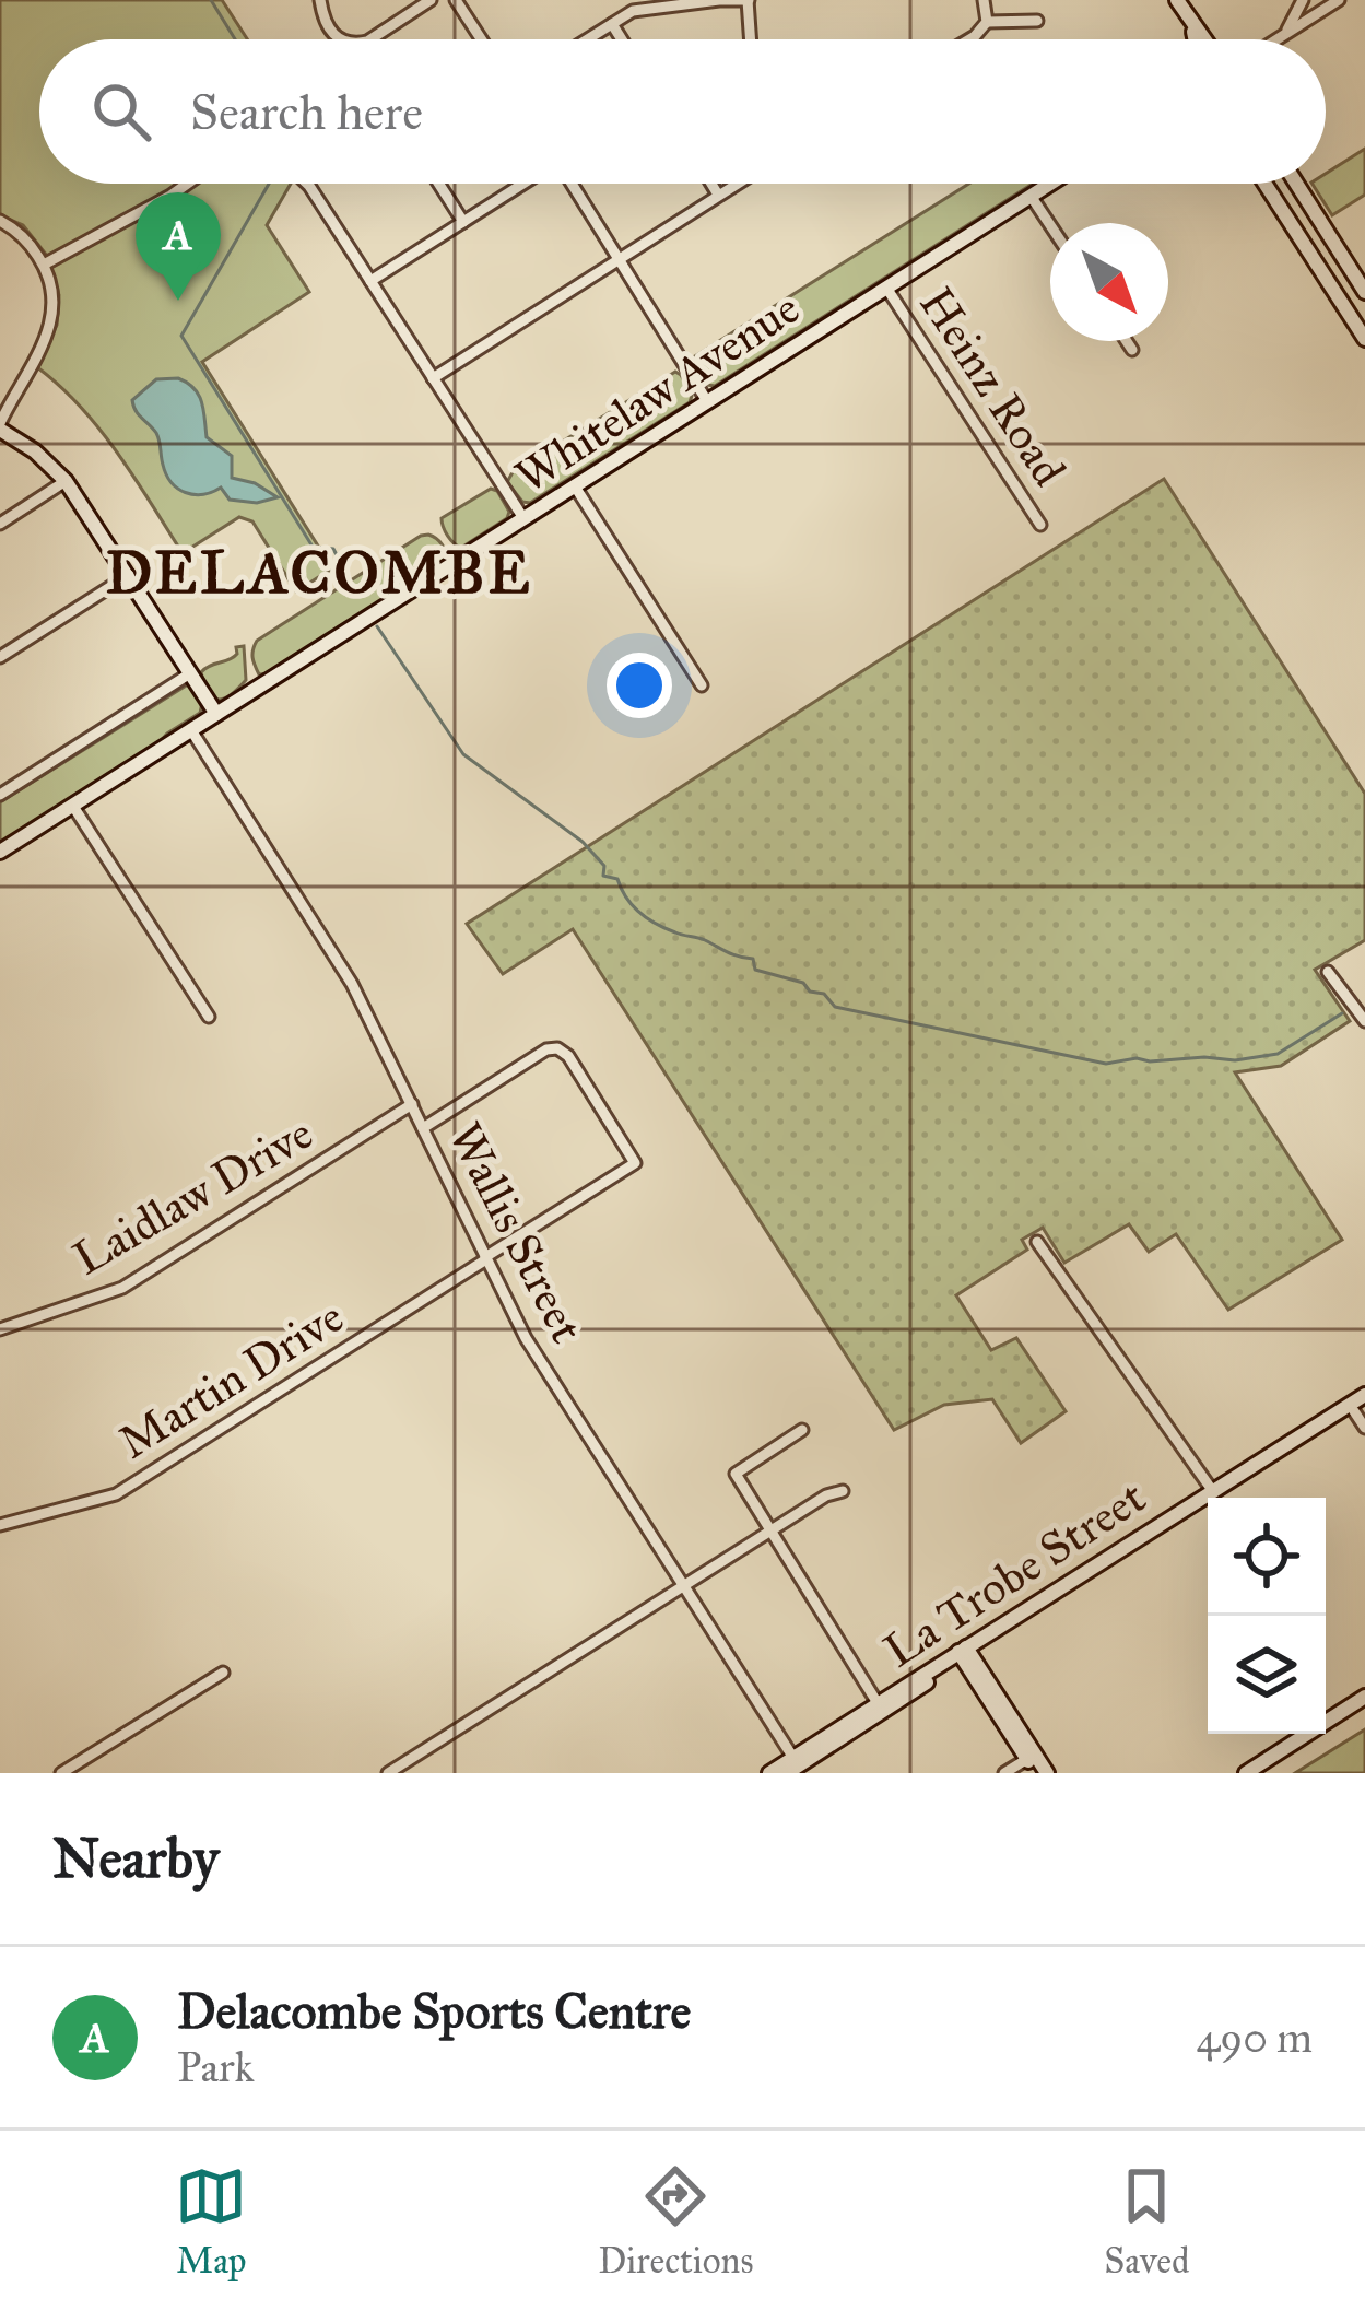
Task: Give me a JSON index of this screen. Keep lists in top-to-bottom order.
{
  "streets": {
    "street": [
      "Heinz Road",
      "Whitelaw Avenue",
      "Laidlaw Drive",
      "Wallis Street",
      "Martin Drive",
      "La Trobe Street"
    ]
  },
  "crossings": [
    ["Heinz Road", "Whitelaw Avenue"],
    ["Whitelaw Avenue", "Wallis Street"],
    ["Laidlaw Drive", "Wallis Street"],
    ["Wallis Street", "Martin Drive"],
    ["Wallis Street", "La Trobe Street"]
  ],
  "districts": ["DELACOMBE"],
  "north": "bottom right",
  "page": {
    "search": "Search here",
    "pins": "A",
    "heading": "Nearby",
    "list": [
      {
        "mark": "A",
        "name": "Delacombe Sports Centre",
        "note": "Park",
        "value": "490 m"
      }
    ],
    "nav": ["Map", "Directions", "Saved"]
  }
}
